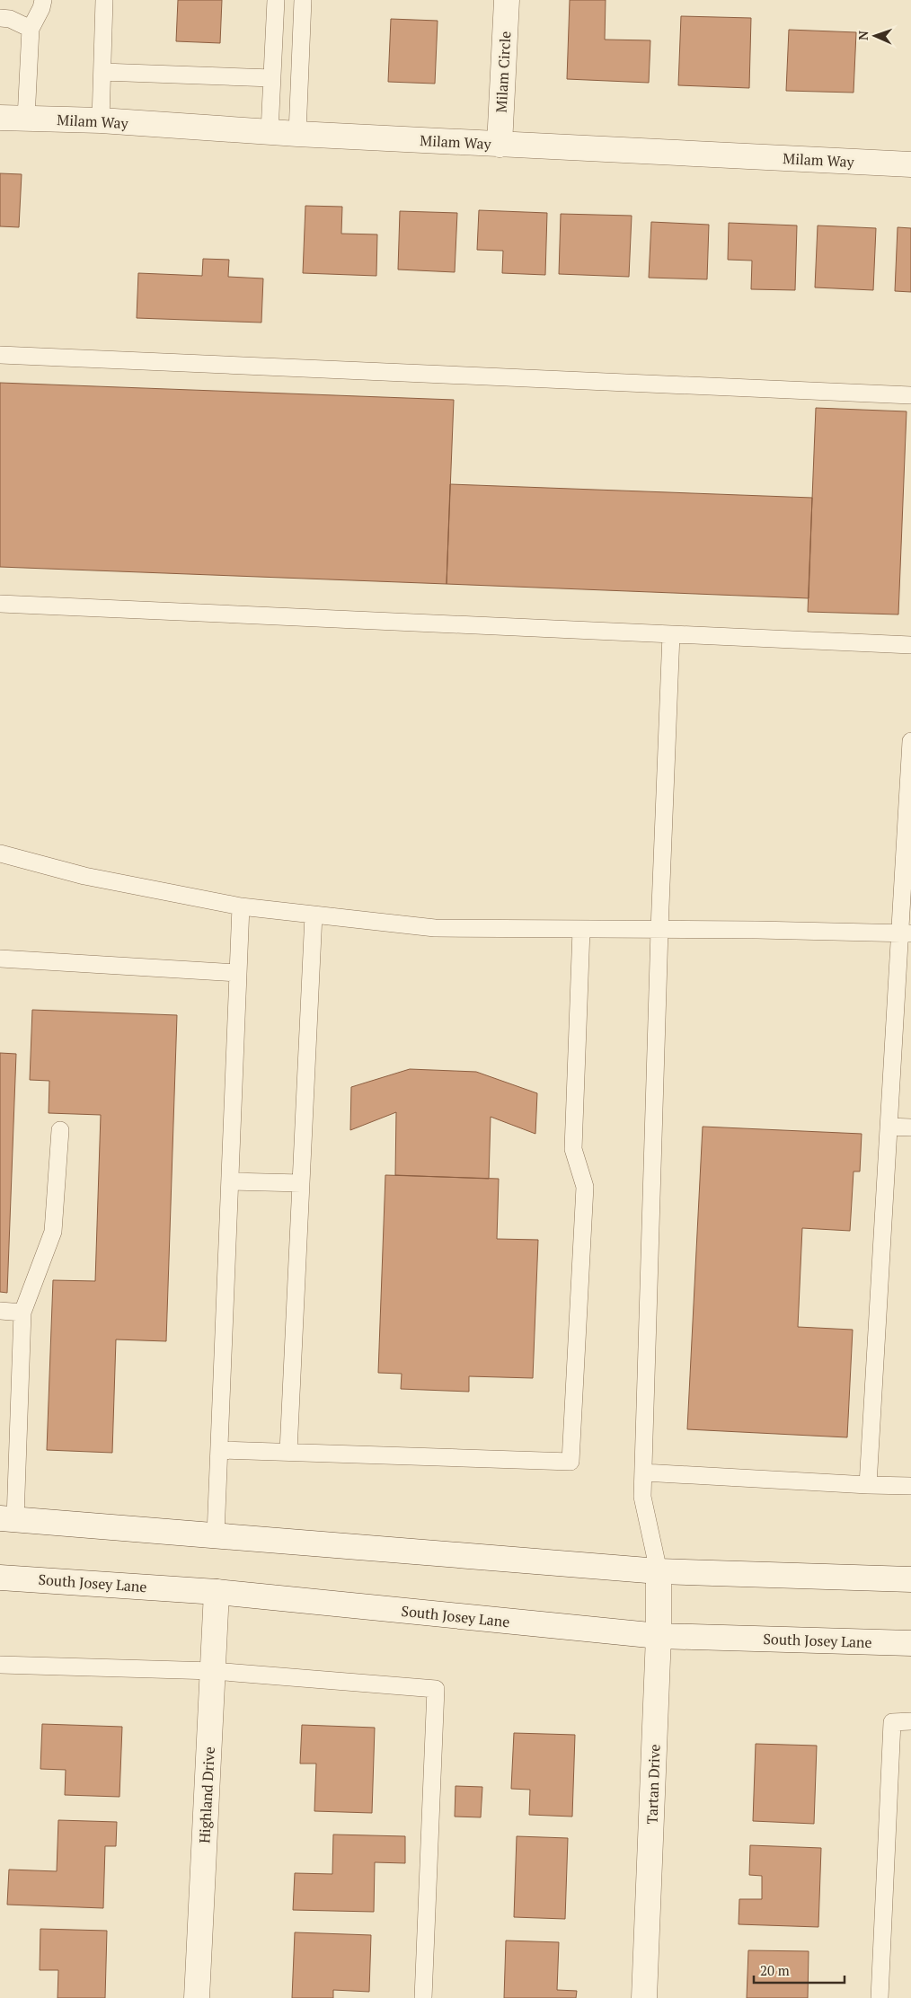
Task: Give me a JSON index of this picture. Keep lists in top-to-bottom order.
{
  "streets": {
    "street": [
      "Milam Circle",
      "Milam Way",
      "South Josey Lane",
      "Tartan Drive",
      "Highland Drive"
    ]
  },
  "crossings": [
    ["Milam Circle", "Milam Way"],
    ["South Josey Lane", "Tartan Drive"],
    ["South Josey Lane", "Highland Drive"]
  ],
  "scale_bar": "20 m",
  "north": "left"
}
